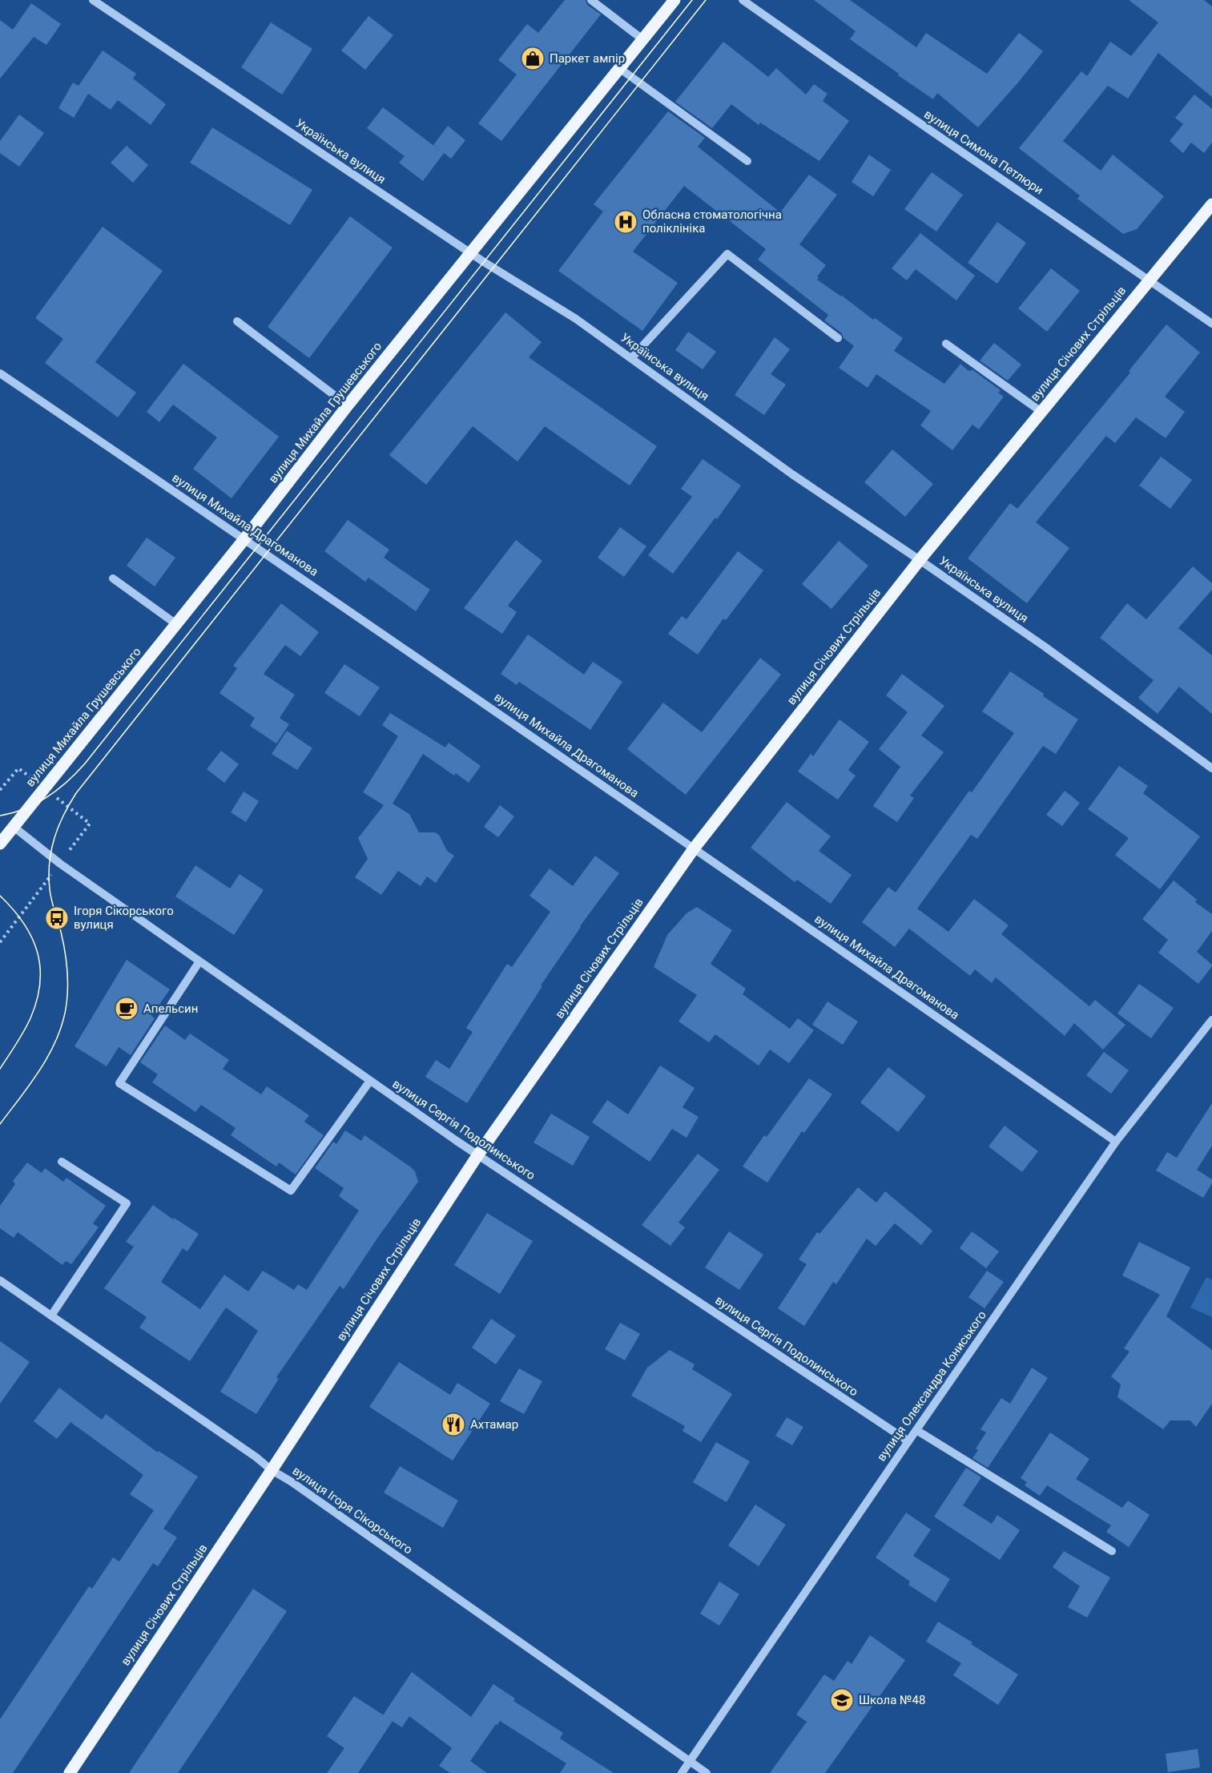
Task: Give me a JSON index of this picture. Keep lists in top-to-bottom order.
{
  "streets": {
    "main road": ["вулиця Січових Стрільців", "вулиця Михайла Грушевського"],
    "street": [
      "Українська вулиця",
      "вулиця Симона Петлюри",
      "вулиця Михайла Драгоманова",
      "вулиця Сергія Подолинського",
      "вулиця Олександра Кониського",
      "вулиця Ігоря Сікорського"
    ]
  },
  "crossings": [
    ["Українська вулиця", "вулиця Січових Стрільців"],
    ["Українська вулиця", "вулиця Михайла Грушевського"],
    ["вулиця Симона Петлюри", "вулиця Січових Стрільців"],
    ["вулиця Січових Стрільців", "вулиця Михайла Драгоманова"],
    ["вулиця Січових Стрільців", "вулиця Сергія Подолинського"],
    ["вулиця Січових Стрільців", "вулиця Ігоря Сікорського"],
    ["вулиця Михайла Грушевського", "вулиця Михайла Драгоманова"],
    ["вулиця Михайла Грушевського", "вулиця Сергія Подолинського"],
    ["вулиця Михайла Драгоманова", "вулиця Олександра Кониського"],
    ["вулиця Сергія Подолинського", "вулиця Олександра Кониського"],
    ["вулиця Олександра Кониського", "вулиця Ігоря Сікорського"]
  ],
  "places": {
    "shop": ["Паркет ампір"],
    "hospital": ["Обласна стоматологічна поліклініка"],
    "bus stop": ["Ігоря Сікорського вулиця"],
    "cafe": ["Апельсин"],
    "restaurant": ["Ахтамар"],
    "school or university": ["Школа №48"]
  }
}
